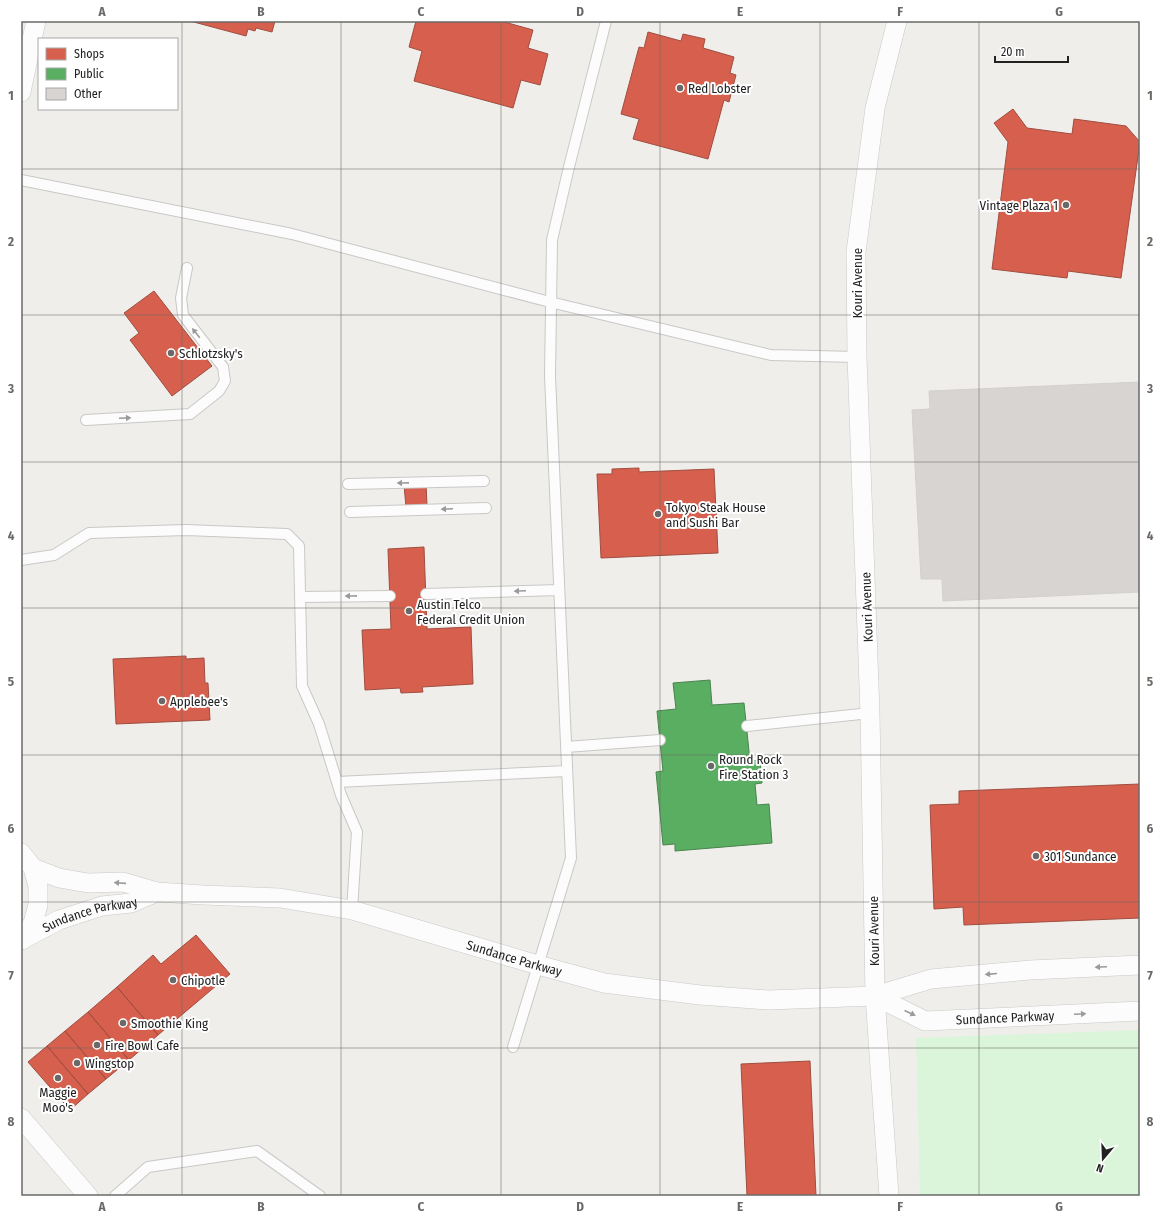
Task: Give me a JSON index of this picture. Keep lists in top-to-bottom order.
{
  "streets": {
    "street": ["Kouri Avenue", "Sundance Parkway"]
  },
  "crossings": [
    ["Kouri Avenue", "Sundance Parkway"]
  ],
  "places": [
    "Red Lobster",
    "Vintage Plaza 1",
    "Schlotzsky's",
    "Tokyo Steak House and Sushi Bar",
    "Austin Telco Federal Credit Union",
    "Applebee's",
    "Round Rock Fire Station 3",
    "301 Sundance",
    "Chipotle",
    "Smoothie King",
    "Fire Bowl Cafe",
    "Wingstop",
    "Maggie Moo's"
  ],
  "legend": ["Shops", "Public", "Other"],
  "scale_bar": "20 m",
  "north": "bottom",
  "grid": {
    "columns": [
      "A",
      "B",
      "C",
      "D",
      "E",
      "F",
      "G"
    ],
    "rows": [
      "1",
      "2",
      "3",
      "4",
      "5",
      "6",
      "7",
      "8"
    ]
  }
}
